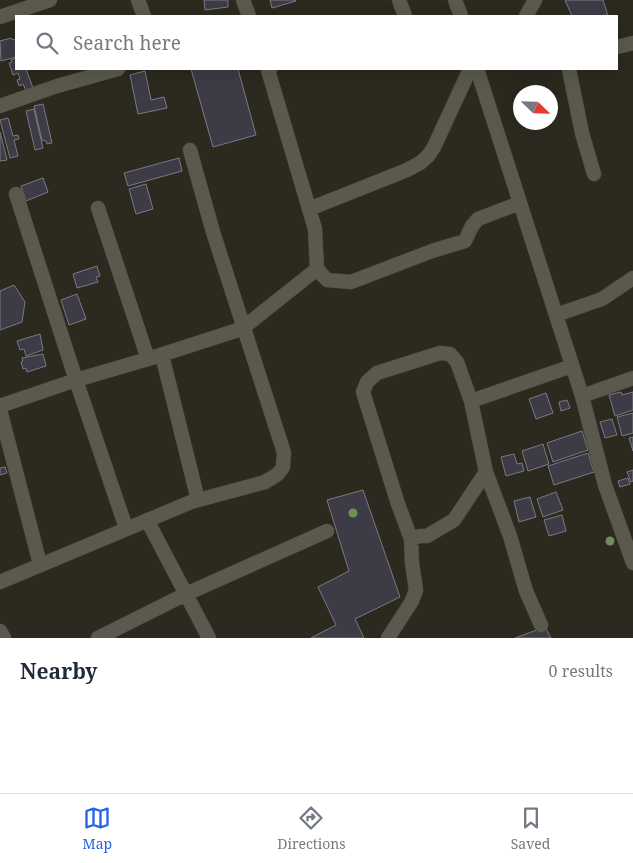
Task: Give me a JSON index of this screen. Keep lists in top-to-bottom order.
{
  "north": "bottom right",
  "page": {
    "search": "Search here",
    "heading": ["Nearby", "0 results"],
    "nav": ["Map", "Directions", "Saved"]
  }
}
